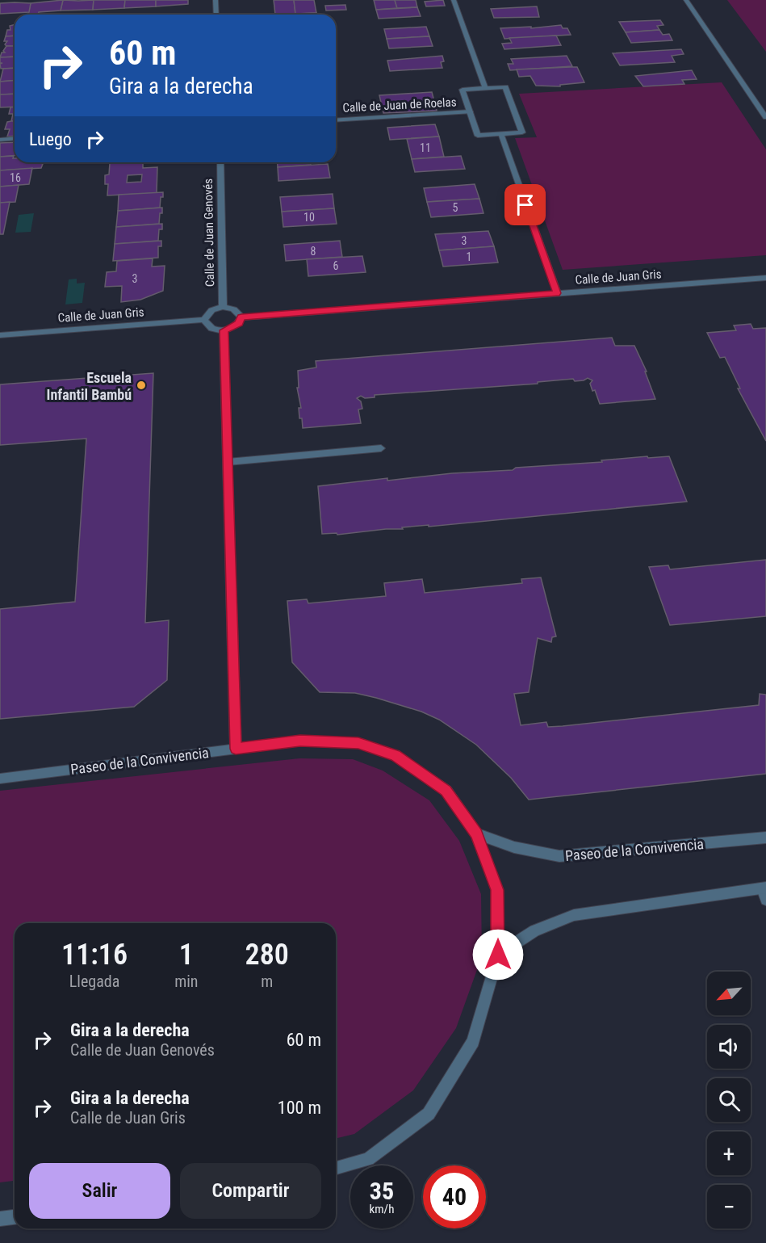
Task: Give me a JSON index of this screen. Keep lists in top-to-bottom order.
{
  "streets": {
    "street": [
      "Calle de Juan de Roelas",
      "Calle de Juan Genovés",
      "Calle de Juan Gris",
      "Paseo de la Convivencia"
    ]
  },
  "crossings": [
    ["Calle de Juan Genovés", "Calle de Juan Gris"]
  ],
  "places": ["Escuela Infantil Bambú"],
  "house_numbers": [
    "11",
    "16",
    "5",
    "10",
    "3",
    "8",
    "1",
    "6",
    "3"
  ],
  "north": "bottom left",
  "page": {
    "turn": ["60 m", "Gira a la derecha"],
    "then": "Luego",
    "eta": [
      "11:16",
      "Llegada",
      "1",
      "min",
      "280",
      "m"
    ],
    "map_buttons": ["+", "−"],
    "list": [
      {
        "name": "Gira a la derecha",
        "note": "Calle de Juan Genovés",
        "value": "60 m"
      },
      {
        "name": "Gira a la derecha",
        "note": "Calle de Juan Gris",
        "value": "100 m"
      }
    ],
    "buttons": ["Salir", "Compartir"],
    "speed": "35 km/h",
    "limit": "40"
  }
}
